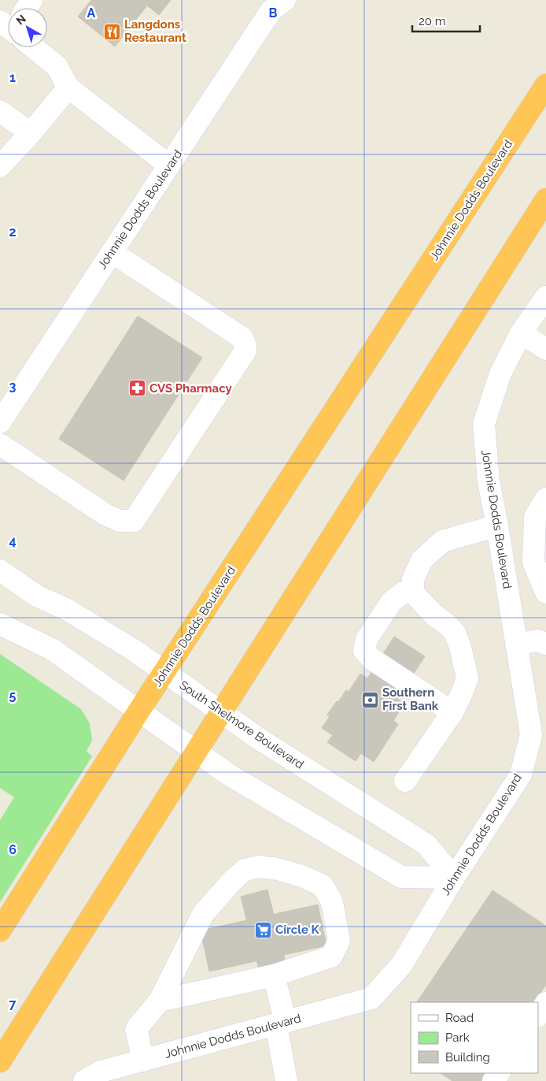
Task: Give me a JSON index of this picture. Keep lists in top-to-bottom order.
{
  "streets": {
    "highway": ["Johnnie Dodds Boulevard"],
    "street": ["South Shelmore Boulevard"]
  },
  "crossings": [
    ["Johnnie Dodds Boulevard", "South Shelmore Boulevard"]
  ],
  "places": {
    "restaurant": ["Langdons Restaurant"],
    "pharmacy": ["CVS Pharmacy"],
    "bank": ["Southern First Bank"],
    "supermarket": ["Circle K"]
  },
  "legend": ["Road", "Park", "Building"],
  "scale_bar": "20 m",
  "north": "top left",
  "grid": {
    "columns": ["A", "B"],
    "rows": [
      "1",
      "2",
      "3",
      "4",
      "5",
      "6",
      "7"
    ]
  }
}
